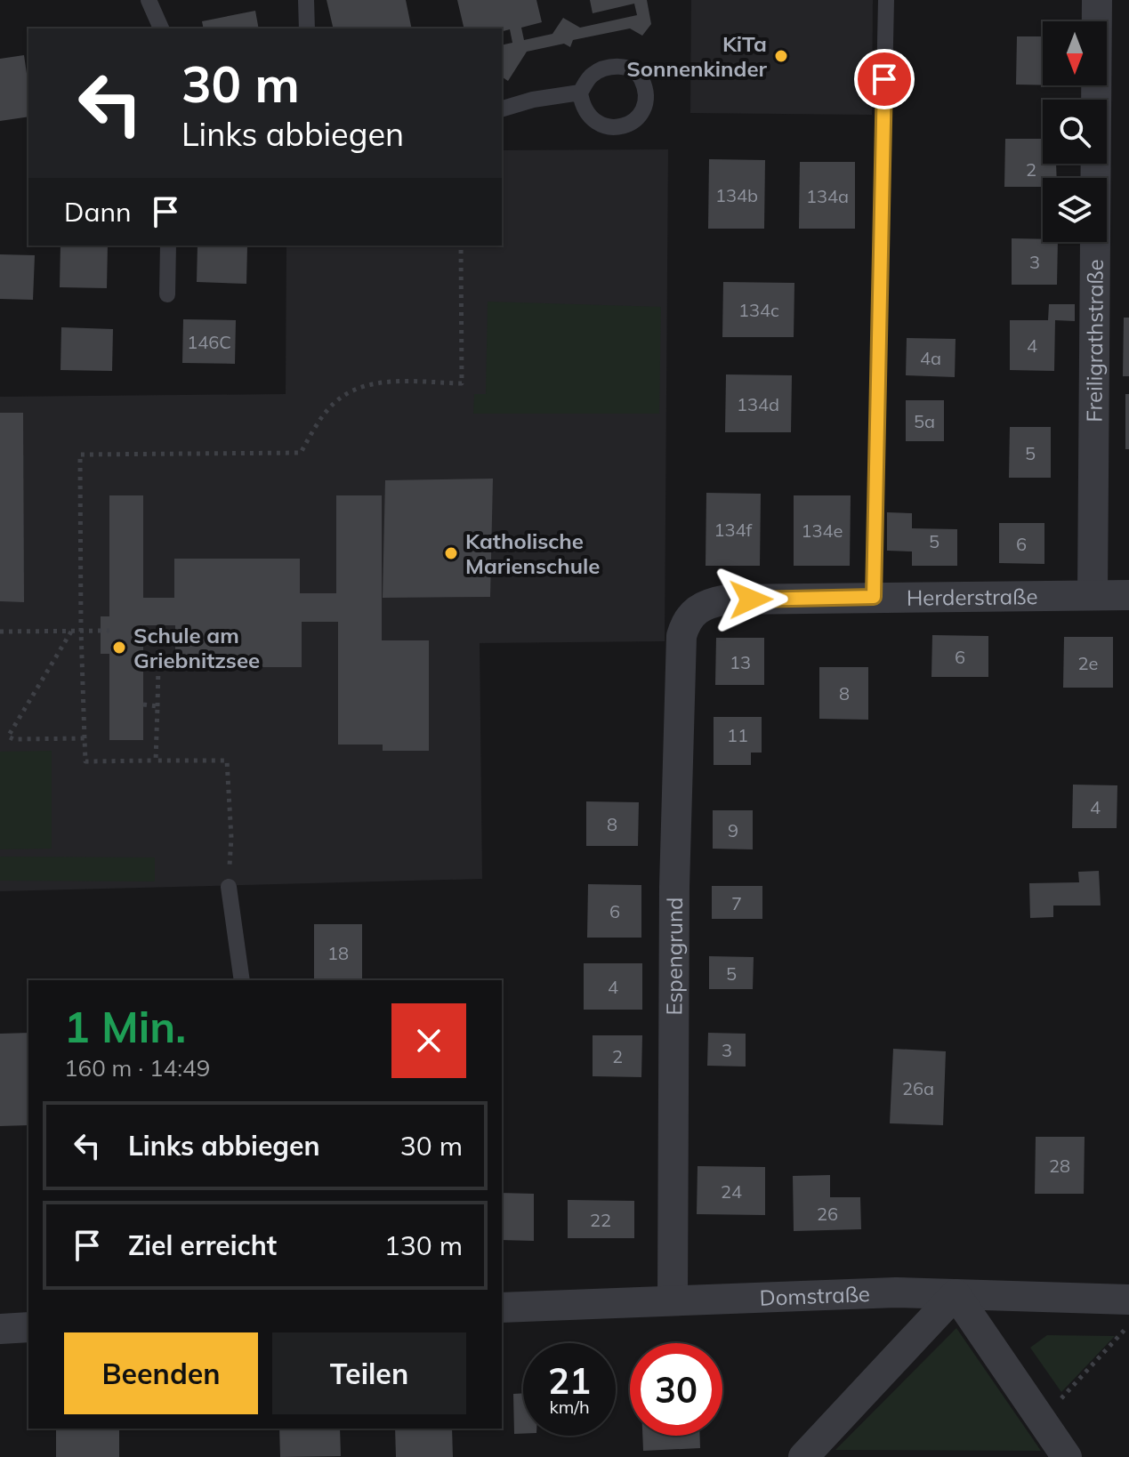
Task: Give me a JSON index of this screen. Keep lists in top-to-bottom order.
{
  "streets": {
    "street": [
      "Freiligrathstraße",
      "Herderstraße",
      "Espengrund",
      "Domstraße"
    ]
  },
  "crossings": [
    ["Freiligrathstraße", "Herderstraße"],
    ["Herderstraße", "Espengrund"],
    ["Espengrund", "Domstraße"]
  ],
  "places": ["KiTa Sonnenkinder", "Katholische Marienschule", "Schule am Griebnitzsee"],
  "house_numbers": [
    "2",
    "134b",
    "134a",
    "3",
    "134c",
    "146C",
    "4",
    "4a",
    "134d",
    "5a",
    "5",
    "134f",
    "134e",
    "5",
    "6",
    "6",
    "13",
    "2e",
    "8",
    "11",
    "4",
    "8",
    "9",
    "7",
    "6",
    "18",
    "5",
    "4",
    "3",
    "2",
    "26a",
    "28",
    "24",
    "26",
    "22"
  ],
  "north": "bottom",
  "page": {
    "turn": ["30 m", "Links abbiegen"],
    "then": "Dann",
    "heading": ["1 Min.", "160 m · 14:49"],
    "list": [
      {
        "name": "Links abbiegen",
        "value": "30 m"
      },
      {
        "name": "Ziel erreicht",
        "value": "130 m"
      }
    ],
    "buttons": ["Beenden", "Teilen"],
    "speed": "21 km/h",
    "limit": "30"
  }
}
